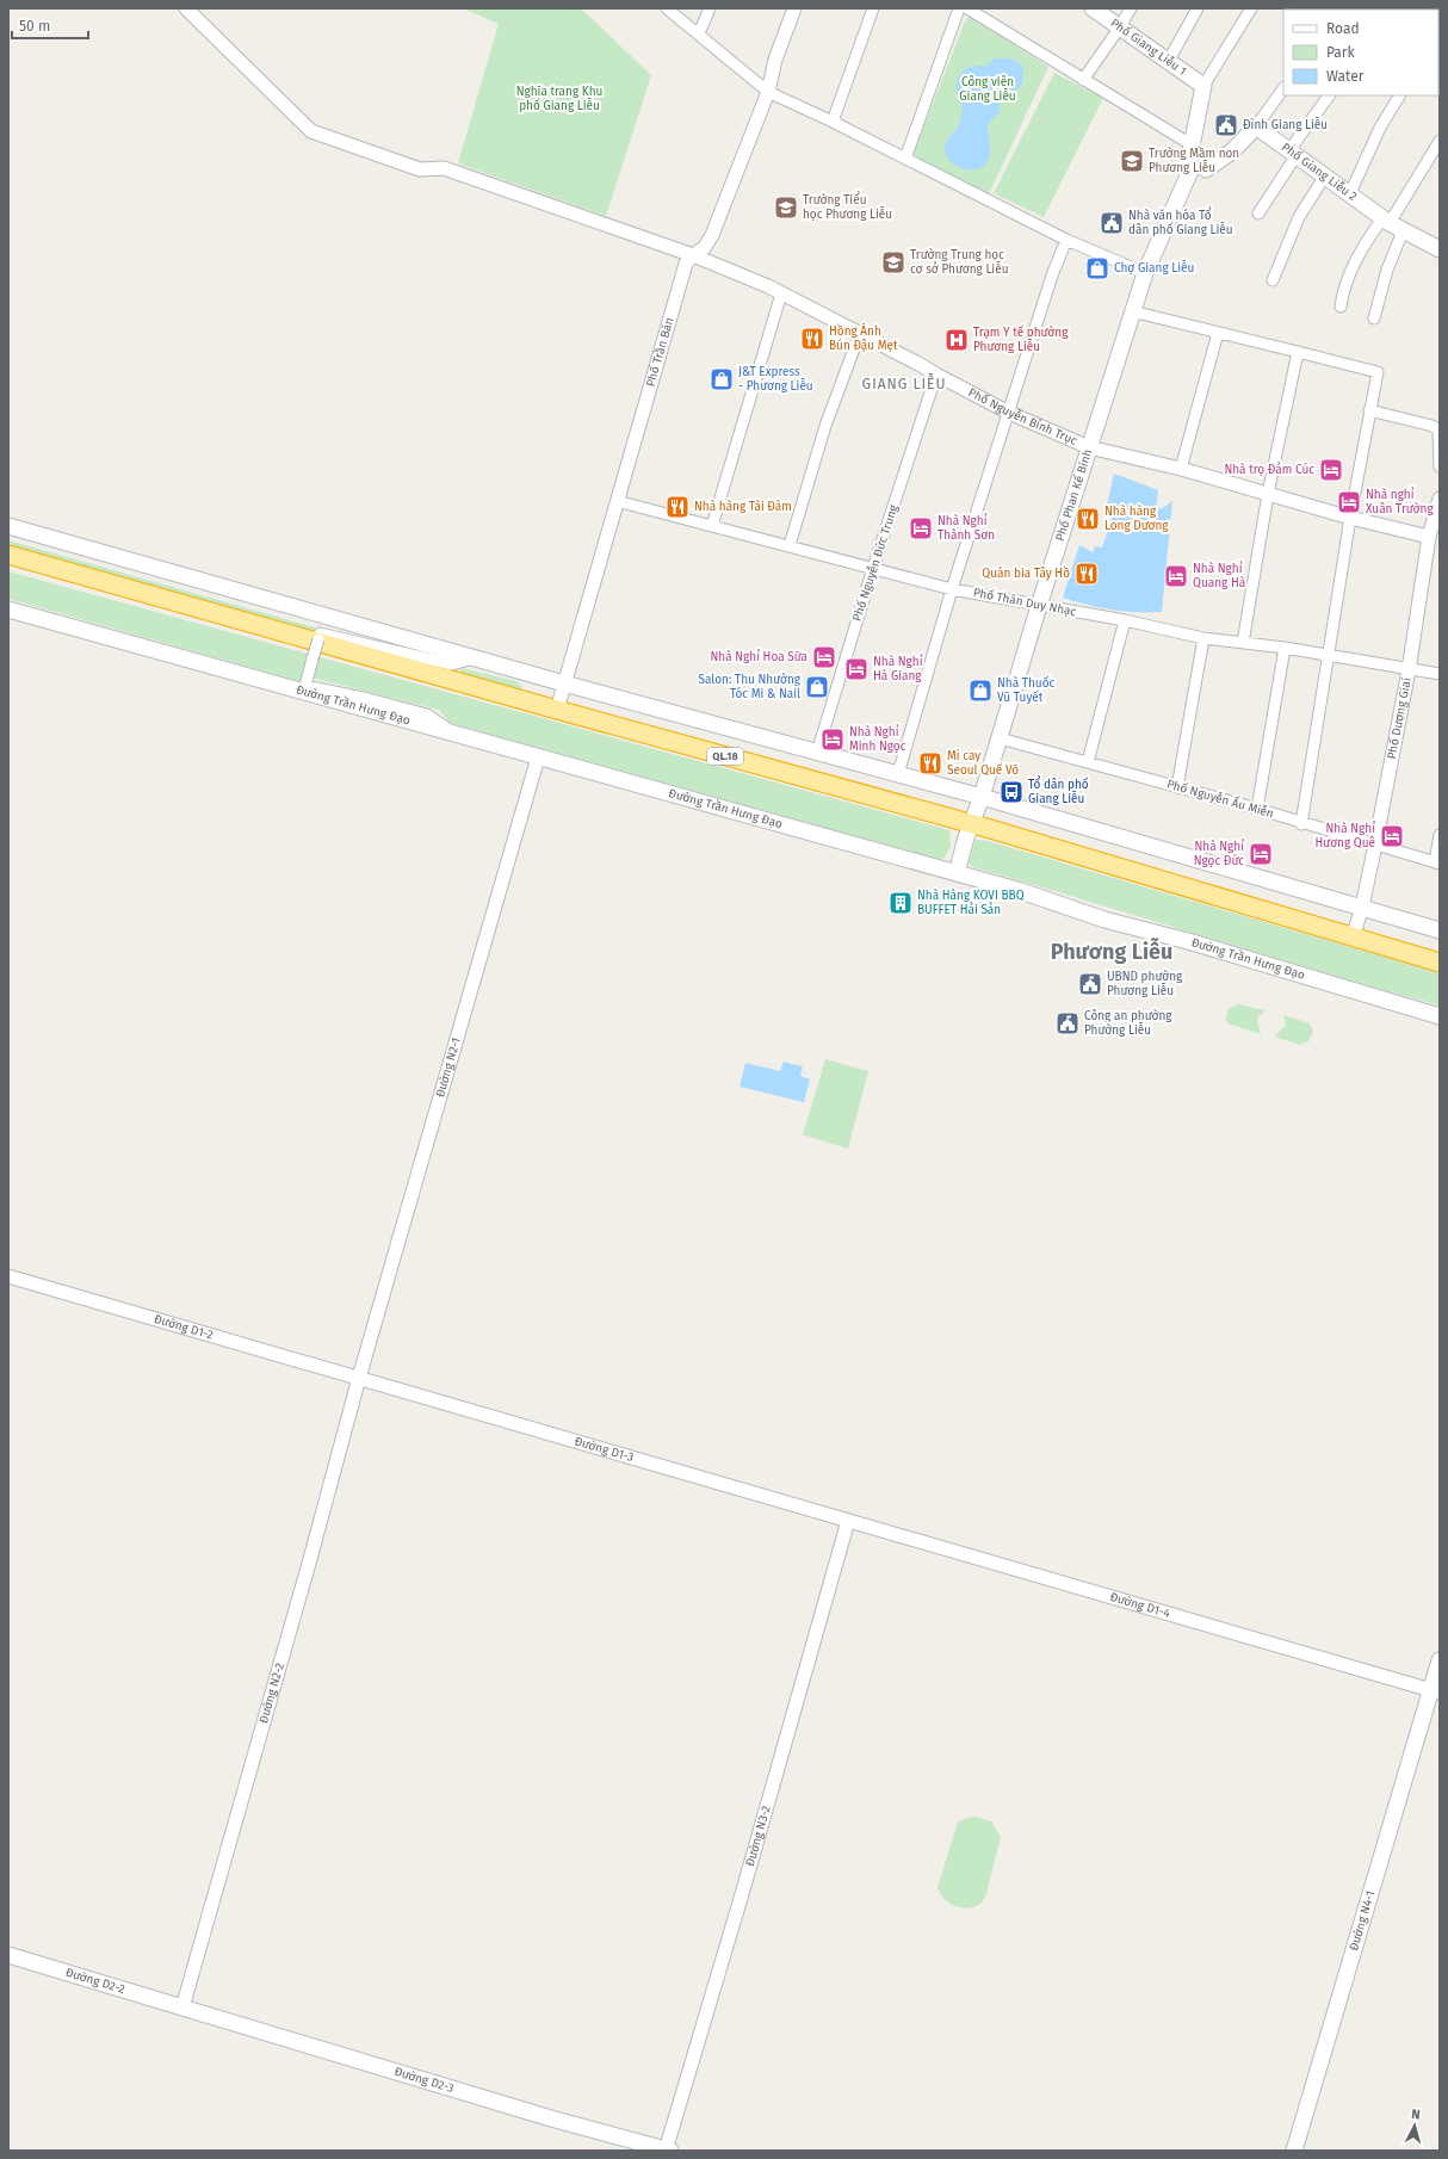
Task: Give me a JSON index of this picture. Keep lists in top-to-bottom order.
{
  "streets": {
    "highway": ["QL.18"],
    "main road": [
      "Phố Giang Liễu 1",
      "Phố Giang Liễu 2",
      "Phố Phan Kế Bính",
      "Đường Trần Hưng Đạo",
      "Đường N4-1",
      "Đường D2-2",
      "Đường D2-3"
    ],
    "street": [
      "Phố Trần Bàn",
      "Phố Nguyễn Bỉnh Trục",
      "Phố Nguyễn Đức Trung",
      "Phố Thân Duy Nhạc",
      "Phố Dương Giai",
      "Phố Nguyễn Ấu Miễn",
      "Đường N2-1",
      "Đường D1-2",
      "Đường D1-3",
      "Đường D1-4",
      "Đường N2-2",
      "Đường N3-2"
    ]
  },
  "crossings": [
    ["Phố Giang Liễu 1", "Phố Phan Kế Bính"],
    ["Phố Trần Bàn", "Phố Nguyễn Bỉnh Trục"],
    ["Phố Trần Bàn", "Phố Thân Duy Nhạc"],
    ["Phố Trần Bàn", "QL.18"],
    ["Phố Nguyễn Bỉnh Trục", "Phố Phan Kế Bính"],
    ["Phố Nguyễn Bỉnh Trục", "Phố Nguyễn Đức Trung"],
    ["Phố Nguyễn Bỉnh Trục", "Phố Dương Giai"],
    ["Phố Phan Kế Bính", "Phố Thân Duy Nhạc"],
    ["Phố Phan Kế Bính", "Đường Trần Hưng Đạo"],
    ["Phố Phan Kế Bính", "QL.18"],
    ["Phố Phan Kế Bính", "Phố Nguyễn Ấu Miễn"],
    ["Phố Nguyễn Đức Trung", "Phố Thân Duy Nhạc"],
    ["Phố Thân Duy Nhạc", "Phố Dương Giai"],
    ["Đường Trần Hưng Đạo", "Đường N2-1"],
    ["Phố Dương Giai", "QL.18"],
    ["Phố Dương Giai", "Phố Nguyễn Ấu Miễn"],
    ["Đường N2-1", "Đường D1-2"],
    ["Đường N2-1", "Đường D1-3"],
    ["Đường N2-1", "Đường N2-2"],
    ["Đường D1-2", "Đường D1-3"],
    ["Đường D1-2", "Đường N2-2"],
    ["Đường D1-3", "Đường D1-4"],
    ["Đường D1-3", "Đường N2-2"],
    ["Đường D1-3", "Đường N3-2"],
    ["Đường D1-4", "Đường N3-2"],
    ["Đường D1-4", "Đường N4-1"],
    ["Đường N2-2", "Đường D2-2"],
    ["Đường N2-2", "Đường D2-3"],
    ["Đường N3-2", "Đường D2-3"],
    ["Đường D2-2", "Đường D2-3"]
  ],
  "districts": ["GIANG LIỄU", "Phương Liễu"],
  "parks": ["Công viên Giang Liễu", "Nghĩa trang Khu phố Giang Liễu"],
  "places": {
    "public building": [
      "Đình Giang Liễu",
      "Nhà văn hóa Tổ dân phố Giang Liễu",
      "UBND phường Phương Liễu",
      "Công an phường Phường Liễu"
    ],
    "school or university": ["Trường Mầm non Phương Liễu", "Trường Tiểu học Phương Liễu", "Trường Trung học cơ sở Phương Liễu"],
    "shop": [
      "Chợ Giang Liễu",
      "J&T Express - Phương Liễu",
      "Salon: Thu Nhường Tóc Mi & Nail",
      "Nhà Thuốc Vũ Tuyết"
    ],
    "restaurant": [
      "Hồng Ánh Bún Đậu Mẹt",
      "Nhà hàng Tài Đàm",
      "Nhà hàng Long Dương",
      "Quán bia Tây Hồ",
      "Mì cay Seoul Quế Võ"
    ],
    "hospital": ["Trạm Y tế phường Phương Liễu"],
    "hotel": [
      "Nhà trọ Đảm Cúc",
      "Nhà nghỉ Xuân Trường",
      "Nhà Nghỉ Thành Sơn",
      "Nhà Nghỉ Quang Hà",
      "Nhà Nghỉ Hoa Sữa",
      "Nhà Nghỉ Hà Giang",
      "Nhà Nghỉ Minh Ngọc",
      "Nhà Nghỉ Hương Quê",
      "Nhà Nghỉ Ngọc Đức"
    ],
    "bus stop": ["Tổ dân phố Giang Liễu"],
    "building": ["Nhà Hàng KOVI BBQ BUFFET Hải Sản"]
  },
  "legend": ["Road", "Park", "Water"],
  "scale_bar": "50 m",
  "north": "top"
}
